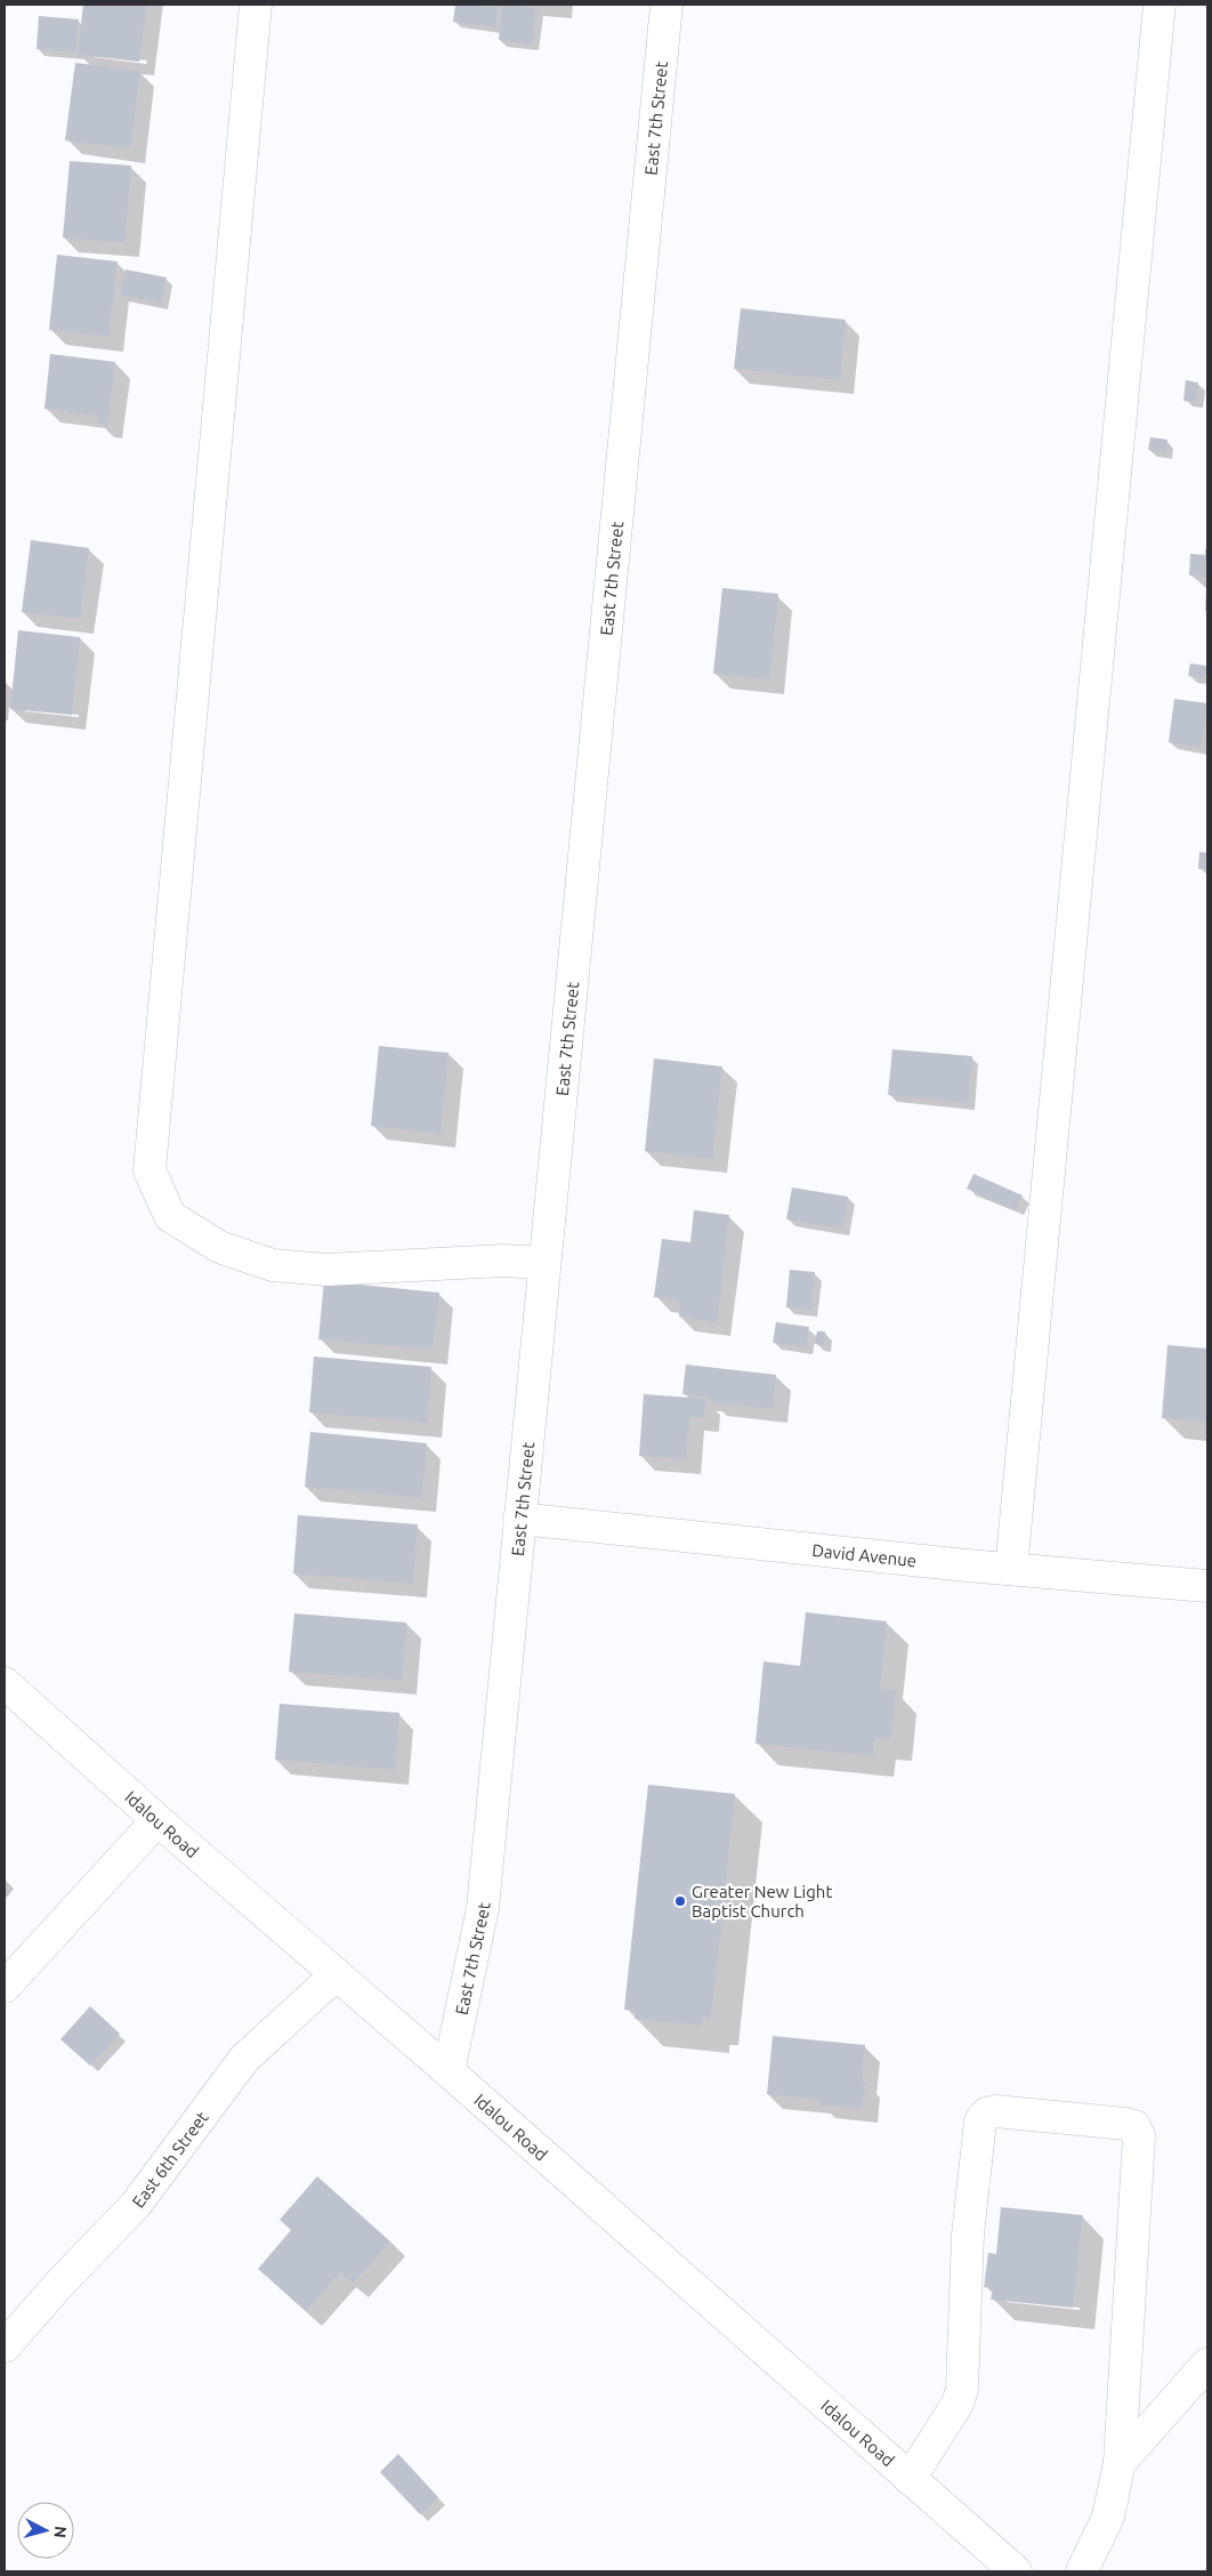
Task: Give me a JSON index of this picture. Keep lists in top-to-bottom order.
{
  "streets": {
    "street": [
      "East 7th Street",
      "David Avenue",
      "Idalou Road",
      "East 6th Street"
    ]
  },
  "crossings": [
    ["East 7th Street", "David Avenue"],
    ["East 7th Street", "Idalou Road"],
    ["Idalou Road", "East 6th Street"]
  ],
  "places": ["Greater New Light Baptist Church"],
  "north": "right"
}
